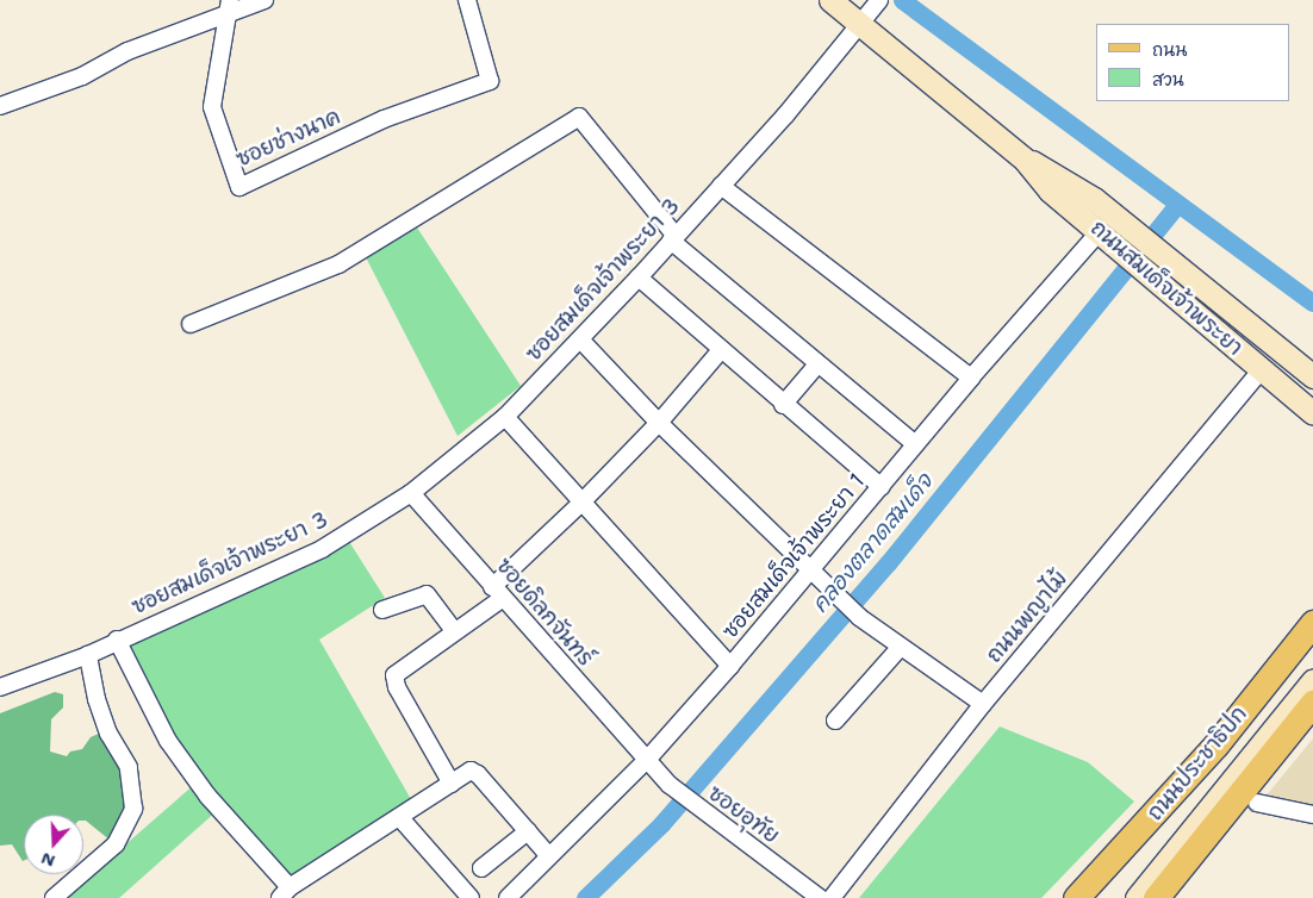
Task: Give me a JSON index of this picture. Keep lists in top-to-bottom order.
{
  "streets": {
    "main road": ["ถนนสมเด็จเจ้าพระยา", "ถนนประชาธิปก"],
    "street": [
      "ซอยช่างนาค",
      "ซอยสมเด็จเจ้าพระยา 3",
      "ซอยสมเด็จเจ้าพระยา 1",
      "ซอยดิลกจันทร์",
      "ถนนพญาไม้",
      "ซอยอุทัย"
    ]
  },
  "crossings": [
    ["ซอยสมเด็จเจ้าพระยา 3", "ถนนสมเด็จเจ้าพระยา"],
    ["ซอยสมเด็จเจ้าพระยา 3", "ซอยดิลกจันทร์"],
    ["ถนนสมเด็จเจ้าพระยา", "ซอยสมเด็จเจ้าพระยา 1"],
    ["ถนนสมเด็จเจ้าพระยา", "ถนนพญาไม้"],
    ["ซอยสมเด็จเจ้าพระยา 1", "ซอยดิลกจันทร์"],
    ["ซอยสมเด็จเจ้าพระยา 1", "ซอยอุทัย"],
    ["ซอยดิลกจันทร์", "ซอยอุทัย"]
  ],
  "water": ["คลองตลาดสมเด็จ"],
  "legend": ["ถนน", "สวน"],
  "north": "bottom"
}
